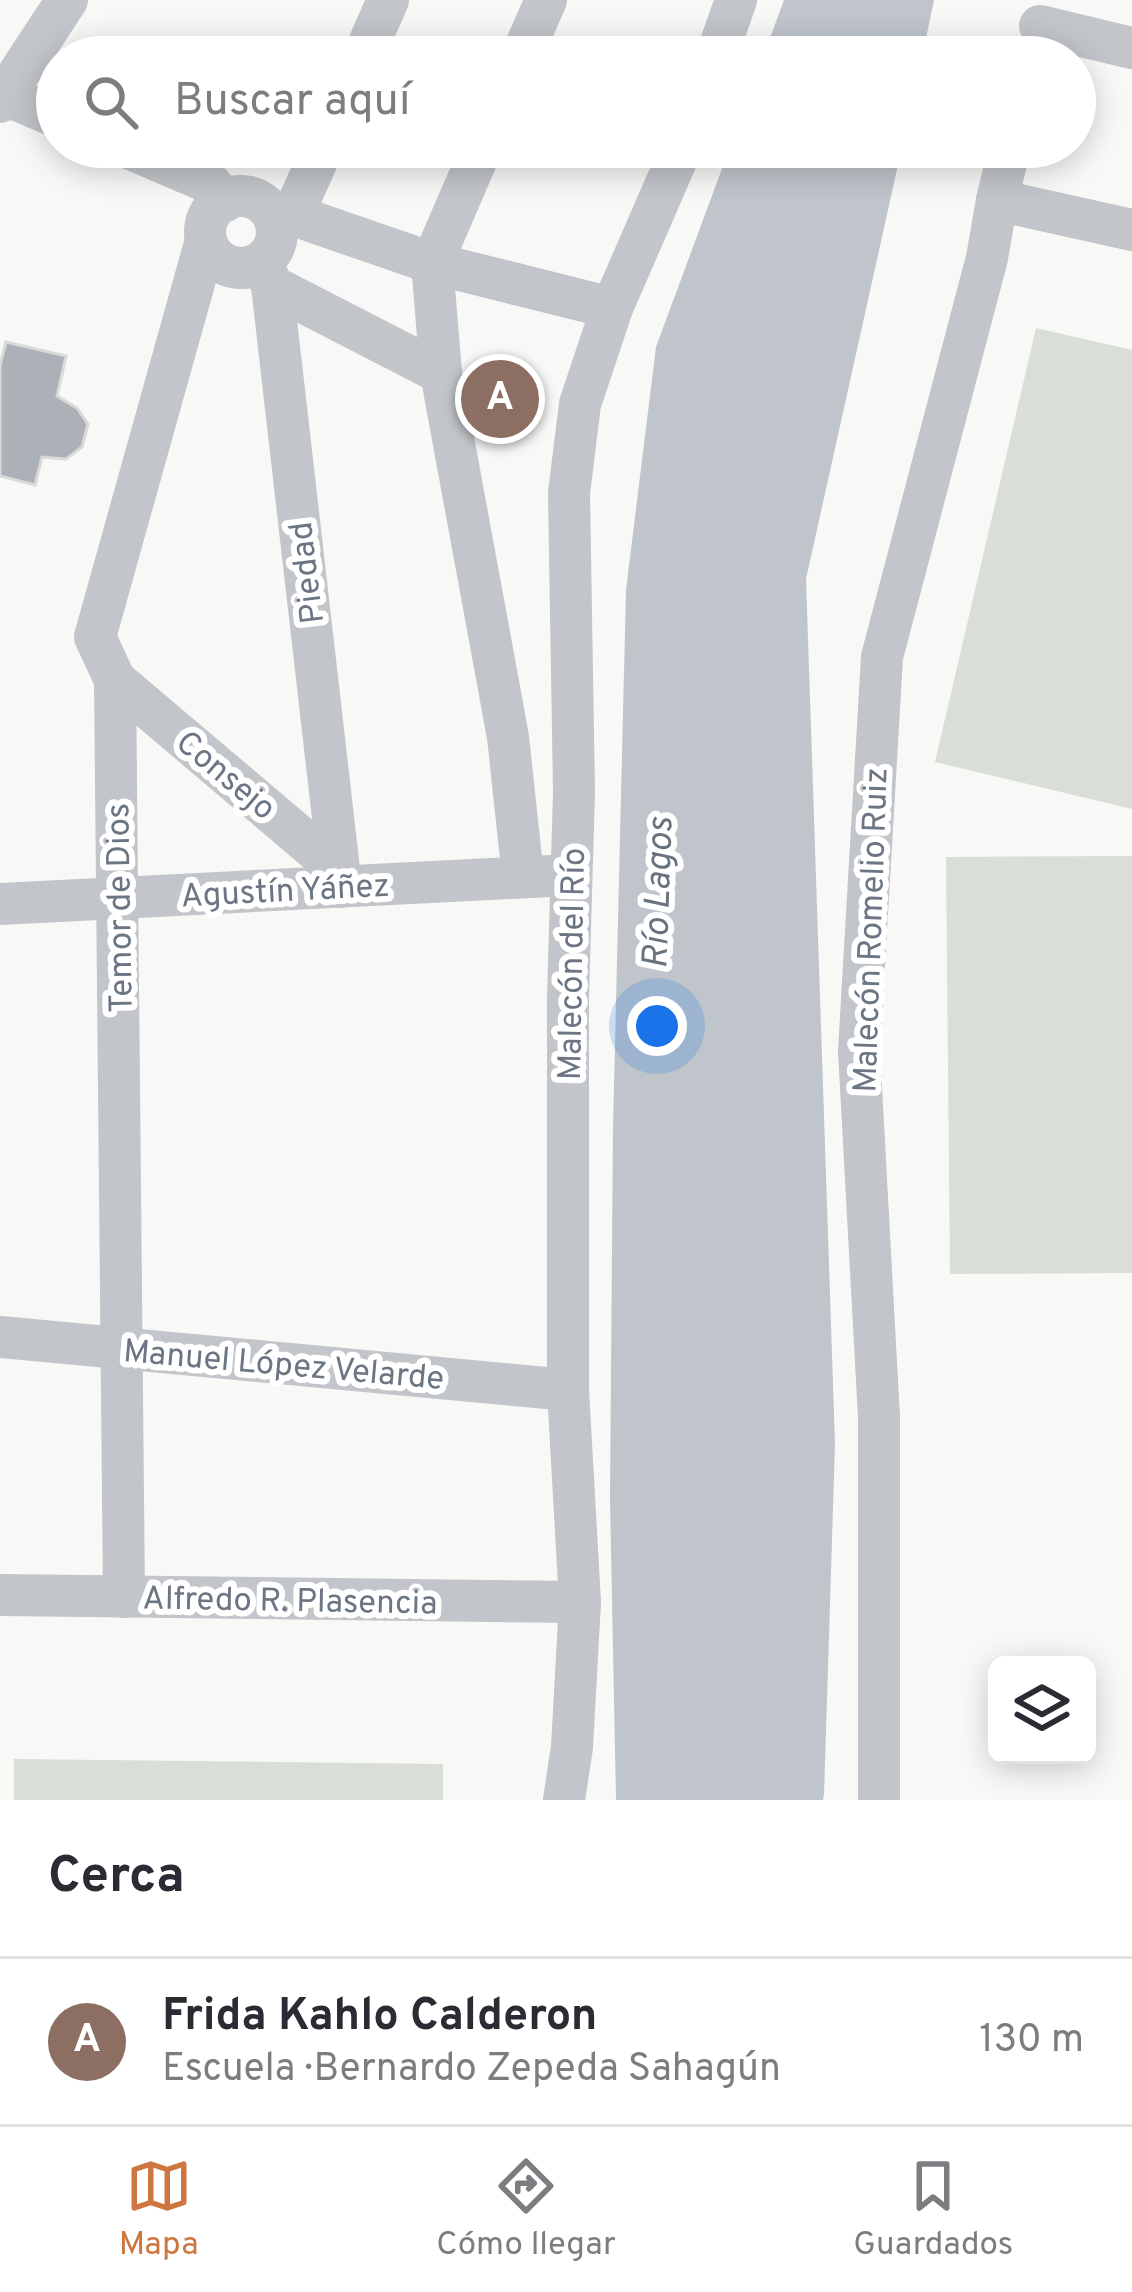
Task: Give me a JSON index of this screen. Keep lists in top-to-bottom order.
{
  "streets": {
    "street": [
      "Piedad",
      "Consejo",
      "Agustín Yáñez",
      "Temor de Dios",
      "Malecón Romelio Ruiz",
      "Malecón del Río",
      "Manuel López Velarde",
      "Alfredo R. Plasencia"
    ]
  },
  "crossings": [
    ["Piedad", "Consejo"],
    ["Piedad", "Agustín Yáñez"],
    ["Piedad", "Temor de Dios"],
    ["Consejo", "Agustín Yáñez"],
    ["Consejo", "Temor de Dios"],
    ["Agustín Yáñez", "Temor de Dios"],
    ["Agustín Yáñez", "Malecón del Río"],
    ["Temor de Dios", "Manuel López Velarde"],
    ["Temor de Dios", "Alfredo R. Plasencia"],
    ["Malecón del Río", "Manuel López Velarde"],
    ["Malecón del Río", "Alfredo R. Plasencia"]
  ],
  "water": ["Río Lagos"],
  "page": {
    "search": "Buscar aquí",
    "pins": "A",
    "heading": "Cerca",
    "list": [
      {
        "mark": "A",
        "name": "Frida Kahlo Calderon",
        "note": "Escuela · Bernardo Zepeda Sahagún",
        "value": "130 m"
      }
    ],
    "nav": ["Mapa", "Cómo llegar", "Guardados"]
  }
}
